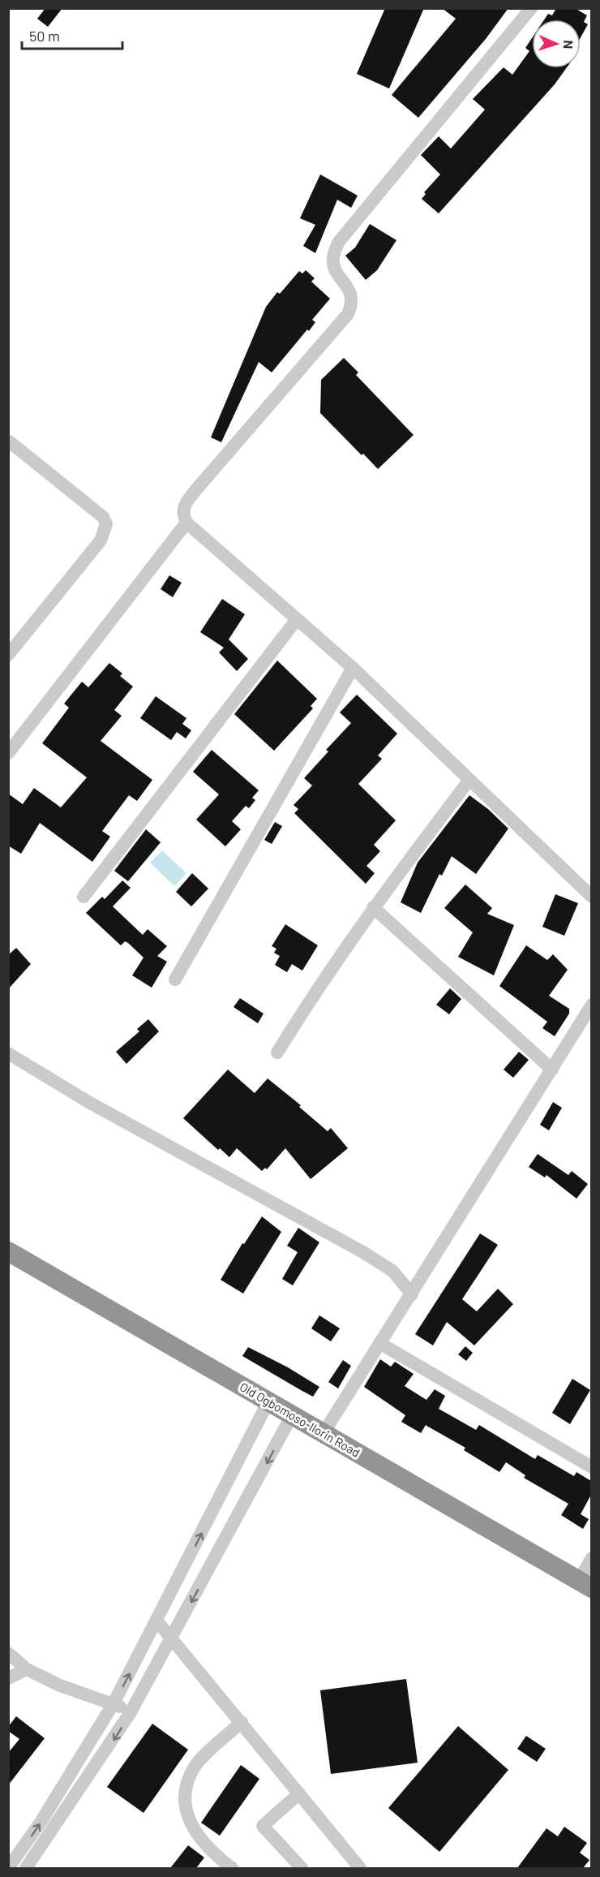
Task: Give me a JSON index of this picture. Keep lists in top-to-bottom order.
{
  "streets": {
    "highway": ["Old Ogbomoso-Ilorin Road"]
  },
  "scale_bar": "50 m",
  "north": "right"
}
